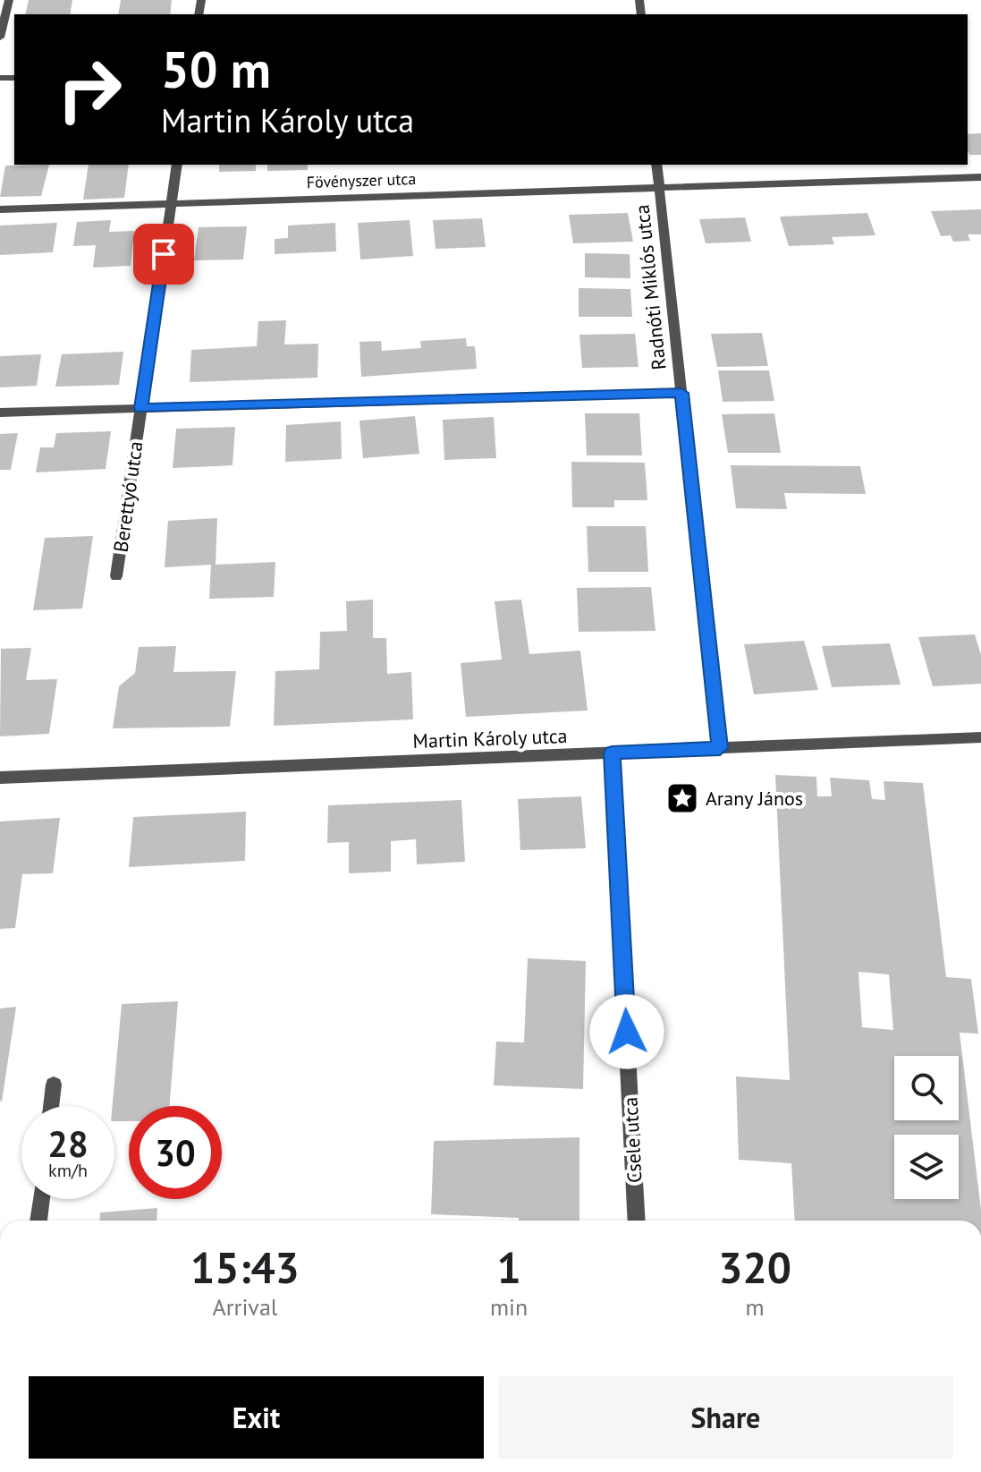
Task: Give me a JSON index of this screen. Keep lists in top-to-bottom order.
{
  "streets": {
    "street": [
      "Fövényszer utca",
      "Radnóti Miklós utca",
      "Berettyó utca",
      "Martin Károly utca",
      "Csele utca"
    ]
  },
  "crossings": [
    ["Fövényszer utca", "Radnóti Miklós utca"],
    ["Fövényszer utca", "Berettyó utca"],
    ["Radnóti Miklós utca", "Martin Károly utca"],
    ["Martin Károly utca", "Csele utca"]
  ],
  "places": {
    "place": ["Arany János"]
  },
  "page": {
    "turn": ["50 m", "Martin Károly utca"],
    "speed": "28 km/h",
    "limit": "30",
    "eta": [
      "15:43",
      "Arrival",
      "1",
      "min",
      "320",
      "m"
    ],
    "buttons": ["Exit", "Share"]
  }
}
